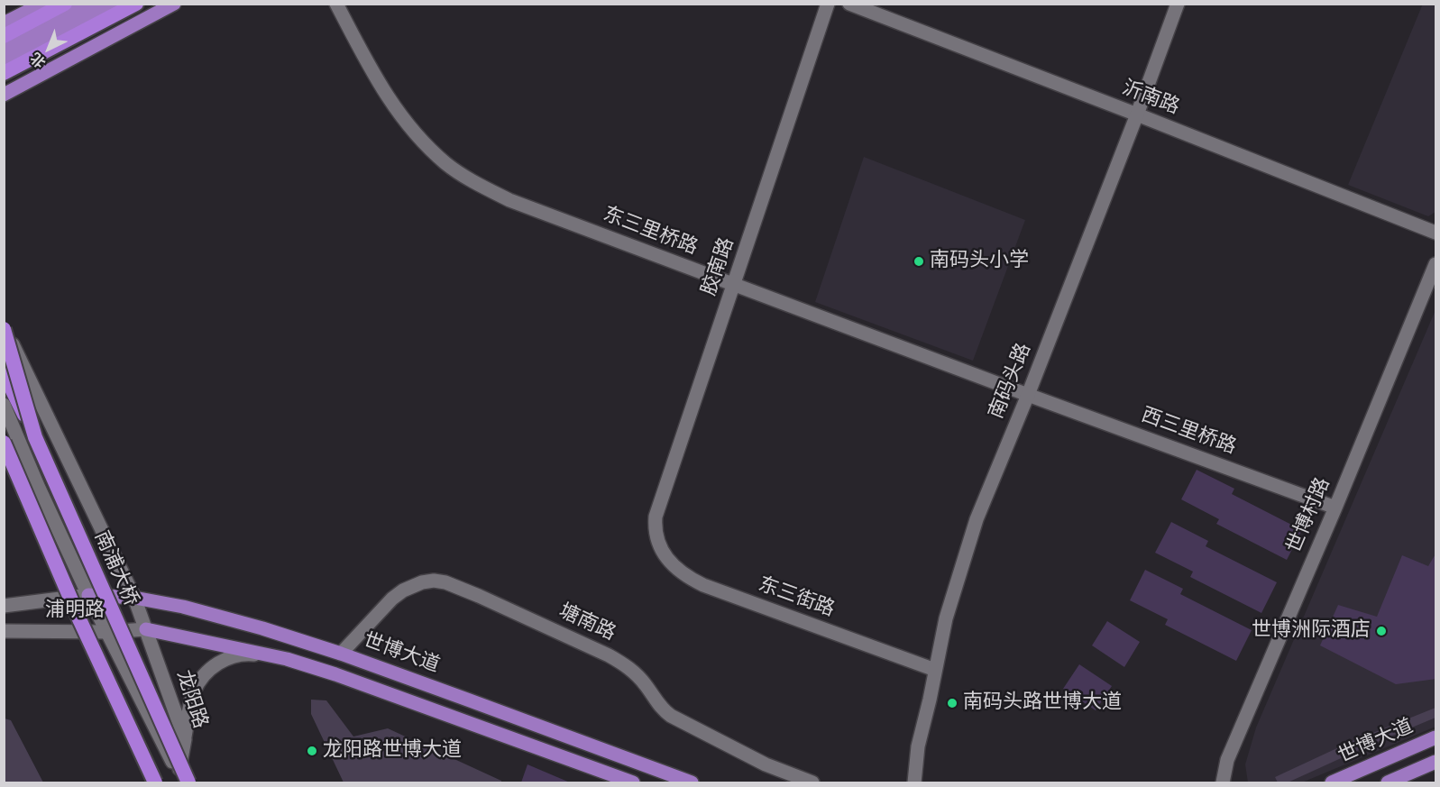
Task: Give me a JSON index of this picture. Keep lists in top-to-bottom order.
{
  "streets": {
    "highway": ["南浦大桥"],
    "main road": ["世博大道"],
    "street": [
      "沂南路",
      "东三里桥路",
      "胶南路",
      "南码头路",
      "西三里桥路",
      "世博村路",
      "东三街路",
      "浦明路",
      "塘南路",
      "龙阳路"
    ]
  },
  "crossings": [
    ["沂南路", "南码头路"],
    ["东三里桥路", "胶南路"],
    ["东三里桥路", "南码头路"],
    ["东三里桥路", "西三里桥路"],
    ["胶南路", "东三街路"],
    ["南码头路", "西三里桥路"],
    ["南码头路", "东三街路"],
    ["西三里桥路", "世博村路"],
    ["浦明路", "世博大道"],
    ["浦明路", "龙阳路"],
    ["塘南路", "世博大道"],
    ["世博大道", "龙阳路"]
  ],
  "places": [
    "南码头小学",
    "世博洲际酒店",
    "南码头路世博大道",
    "龙阳路世博大道"
  ],
  "north": "bottom left"
}
